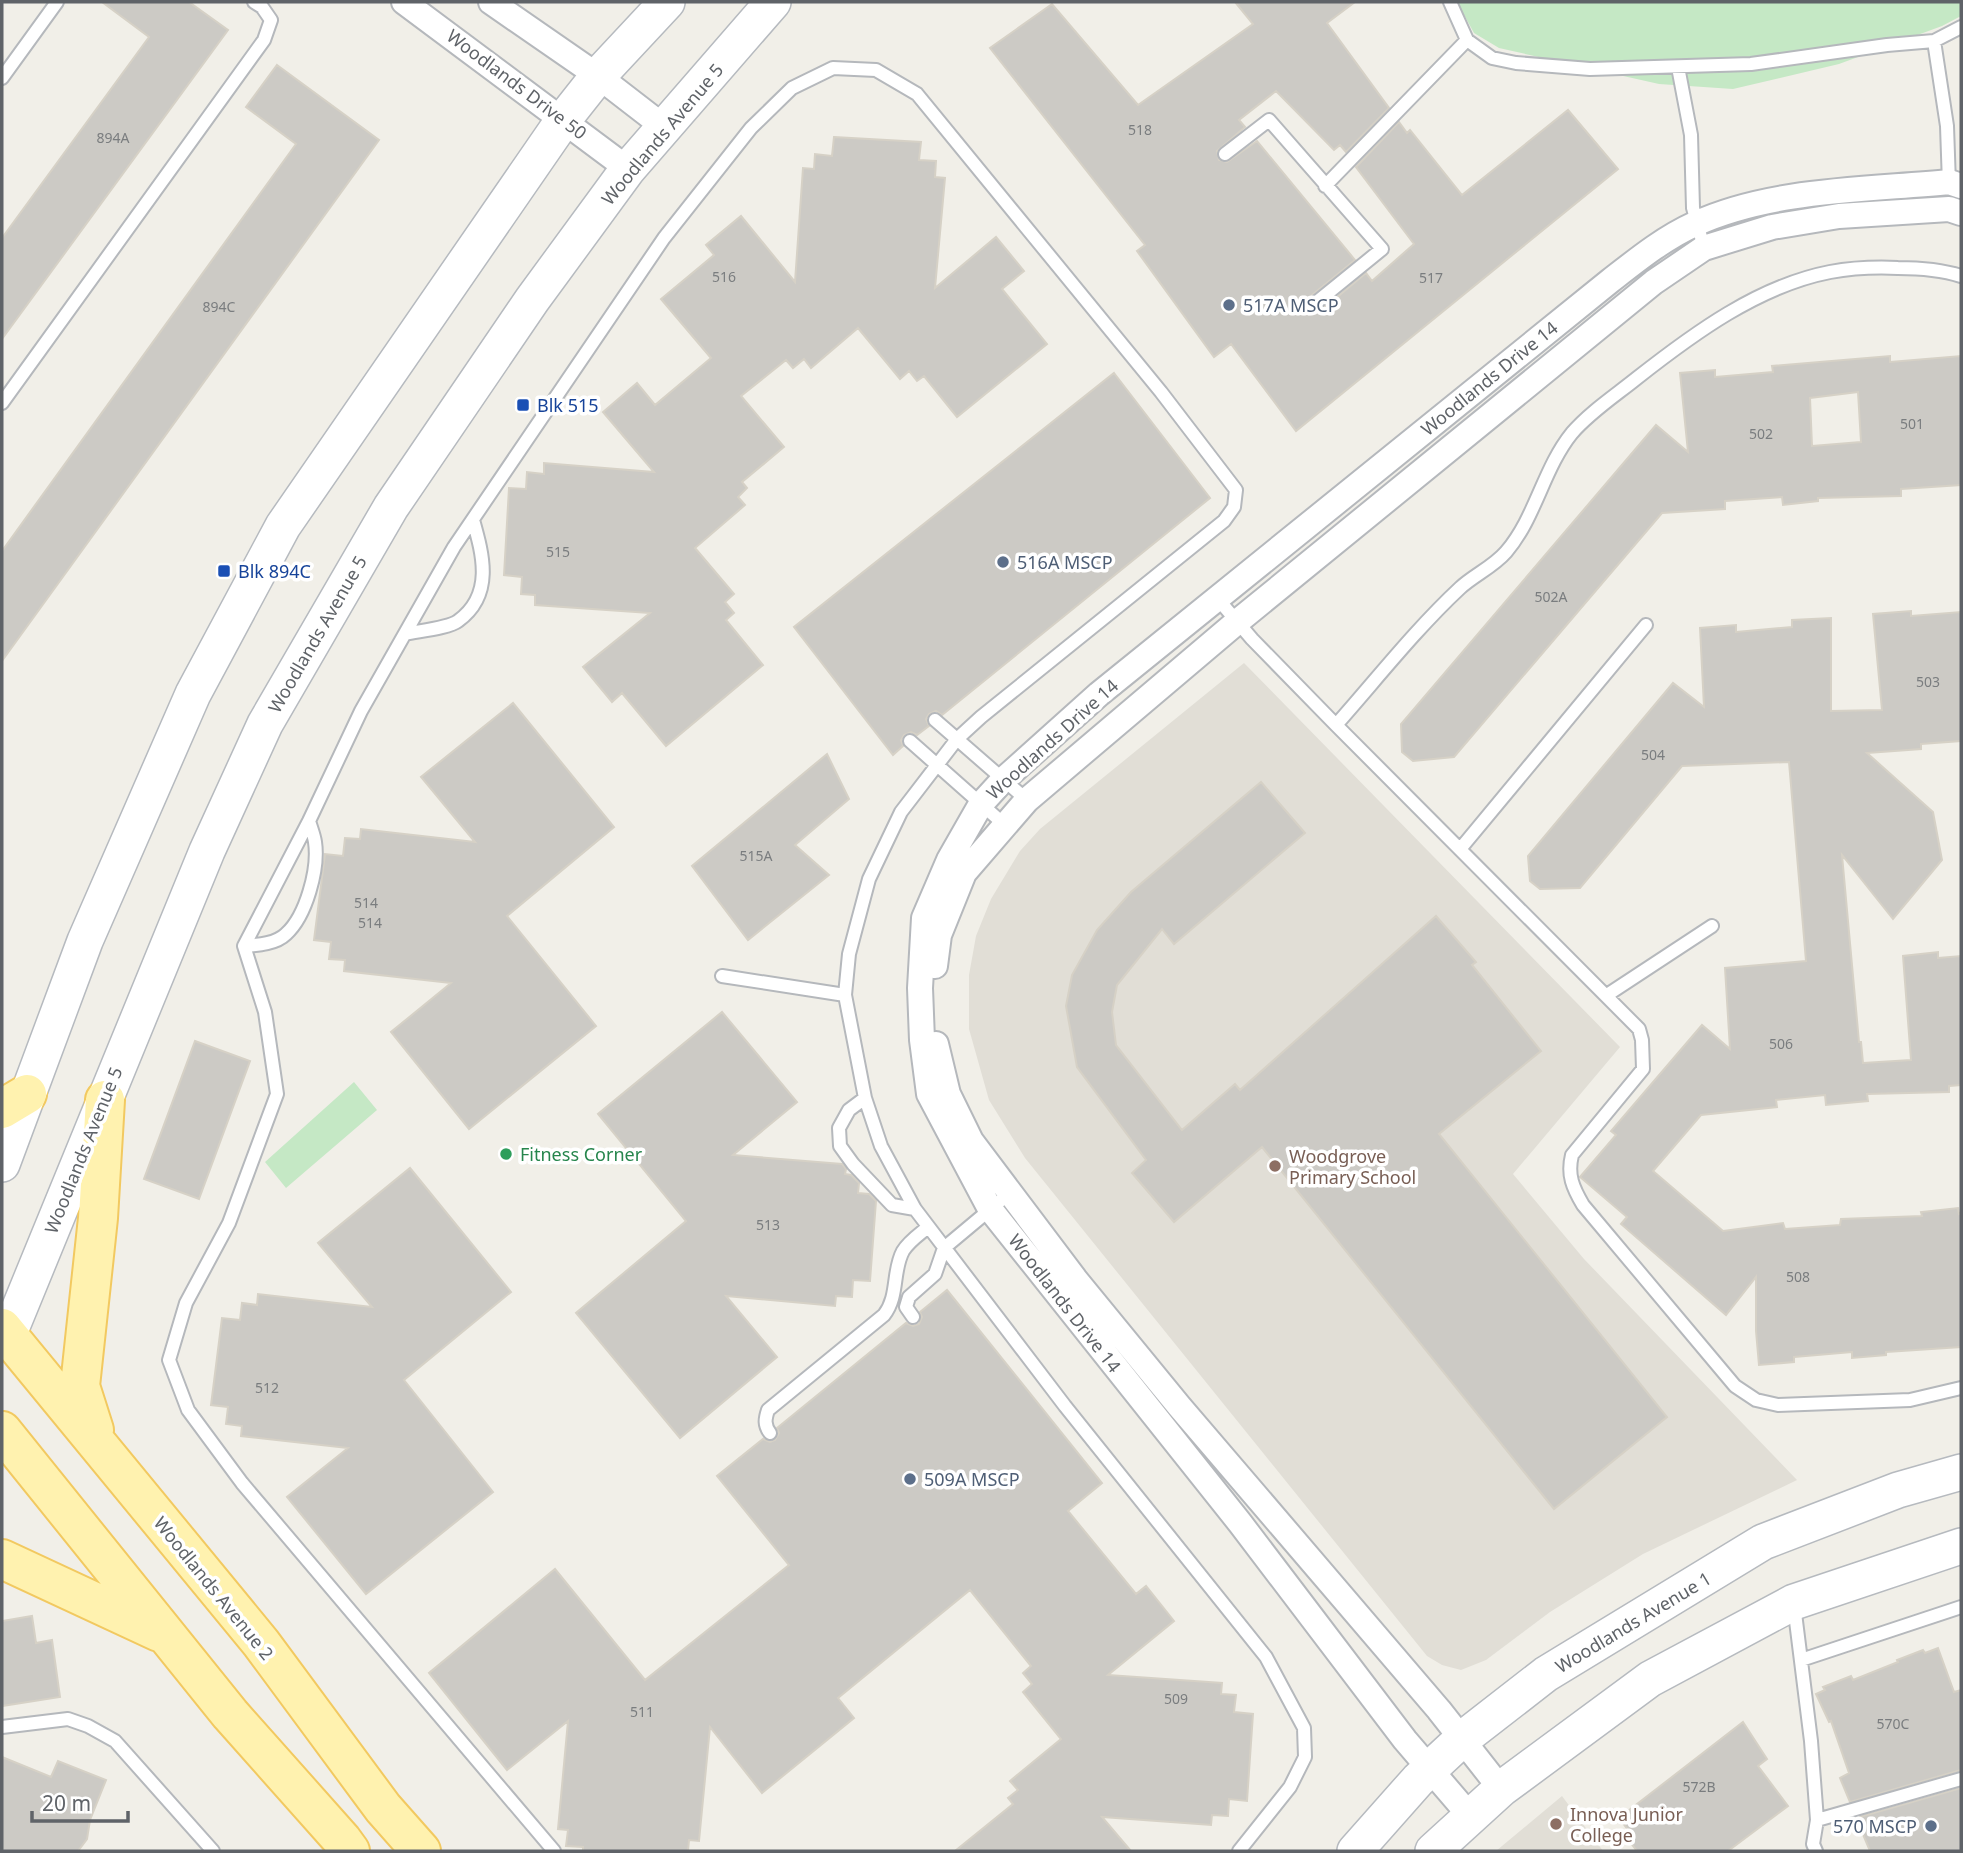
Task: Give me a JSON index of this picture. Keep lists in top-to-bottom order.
{
  "streets": {
    "main road": ["Woodlands Avenue 5", "Woodlands Avenue 2", "Woodlands Avenue 1"],
    "street": ["Woodlands Drive 50", "Woodlands Drive 14"]
  },
  "crossings": [
    ["Woodlands Drive 50", "Woodlands Avenue 5"],
    ["Woodlands Avenue 5", "Woodlands Avenue 2"],
    ["Woodlands Drive 14", "Woodlands Avenue 1"]
  ],
  "places": {
    "other": [
      "517A MSCP",
      "516A MSCP",
      "Fitness Corner",
      "Woodgrove Primary School",
      "509A MSCP",
      "Innova Junior College",
      "570 MSCP"
    ],
    "transit": ["Blk 515", "Blk 894C"]
  },
  "house_numbers": [
    "518",
    "894A",
    "516",
    "517",
    "894C",
    "501",
    "502",
    "515",
    "502A",
    "503",
    "504",
    "515A",
    "514",
    "514",
    "506",
    "513",
    "508",
    "512",
    "509",
    "511",
    "570C",
    "572B"
  ],
  "scale_bar": "20 m"
}
